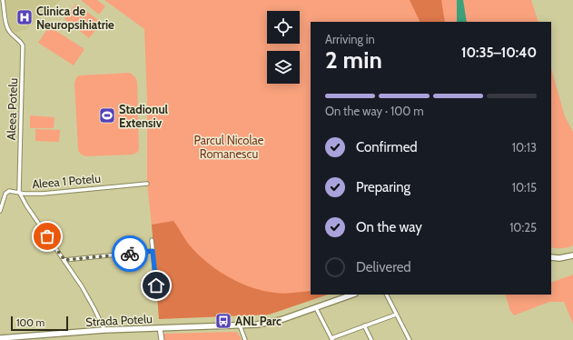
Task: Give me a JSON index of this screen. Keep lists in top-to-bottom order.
{
  "streets": {
    "main road": ["Strada Potelu"],
    "street": ["Aleea Potelu", "Aleea 1 Potelu"]
  },
  "crossings": [
    ["Aleea Potelu", "Aleea 1 Potelu"],
    ["Aleea 1 Potelu", "Strada Potelu"]
  ],
  "parks": ["Parcul Nicolae Romanescu"],
  "places": {
    "hospital": ["Clinica de Neuropsihiatrie"],
    "sports": ["Stadionul Extensiv"],
    "bus stop": ["ANL Parc"]
  },
  "scale_bar": "100 m",
  "page": {
    "heading": ["2 min", "Arriving in", "10:35–10:40"],
    "bar": "On the way · 100 m",
    "list": [
      ["Confirmed", "10:13"],
      ["Preparing", "10:15"],
      ["On the way", "10:25"],
      "Delivered"
    ],
    "scale": "100 m"
  }
}
